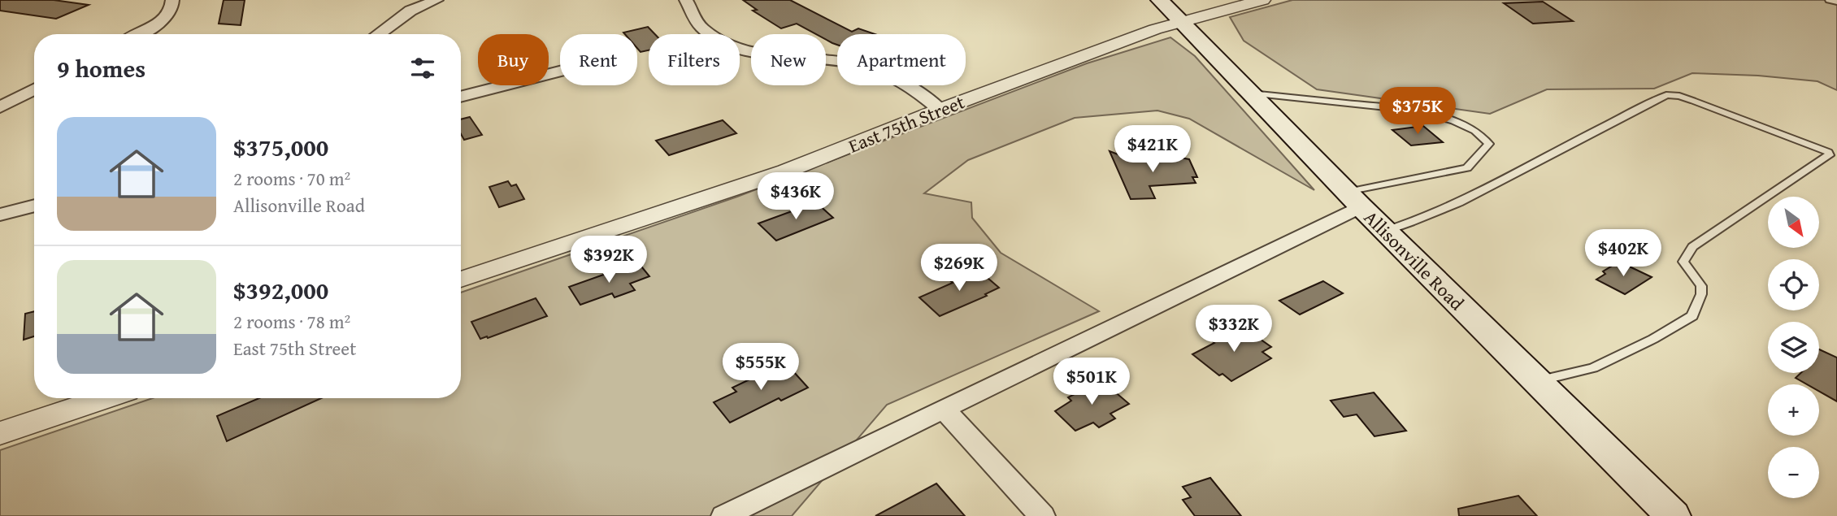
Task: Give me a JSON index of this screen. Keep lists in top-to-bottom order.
{
  "streets": {
    "main road": ["Allisonville Road"],
    "street": ["East 75th Street"]
  },
  "crossings": [
    ["East 75th Street", "Allisonville Road"]
  ],
  "north": "bottom right",
  "page": {
    "chip": [
      "Buy",
      "Rent",
      "Filters",
      "New",
      "Apartment"
    ],
    "heading": "9 homes",
    "price": [
      "$375K",
      "$421K",
      "$436K",
      "$402K",
      "$392K",
      "$269K",
      "$332K",
      "$555K",
      "$501K"
    ],
    "list": [
      {
        "name": "$375,000",
        "note": "2 rooms · 70 m² · Allisonville Road"
      },
      {
        "name": "$392,000",
        "note": "2 rooms · 78 m² · East 75th Street"
      }
    ],
    "map_buttons": ["+", "−"]
  }
}
